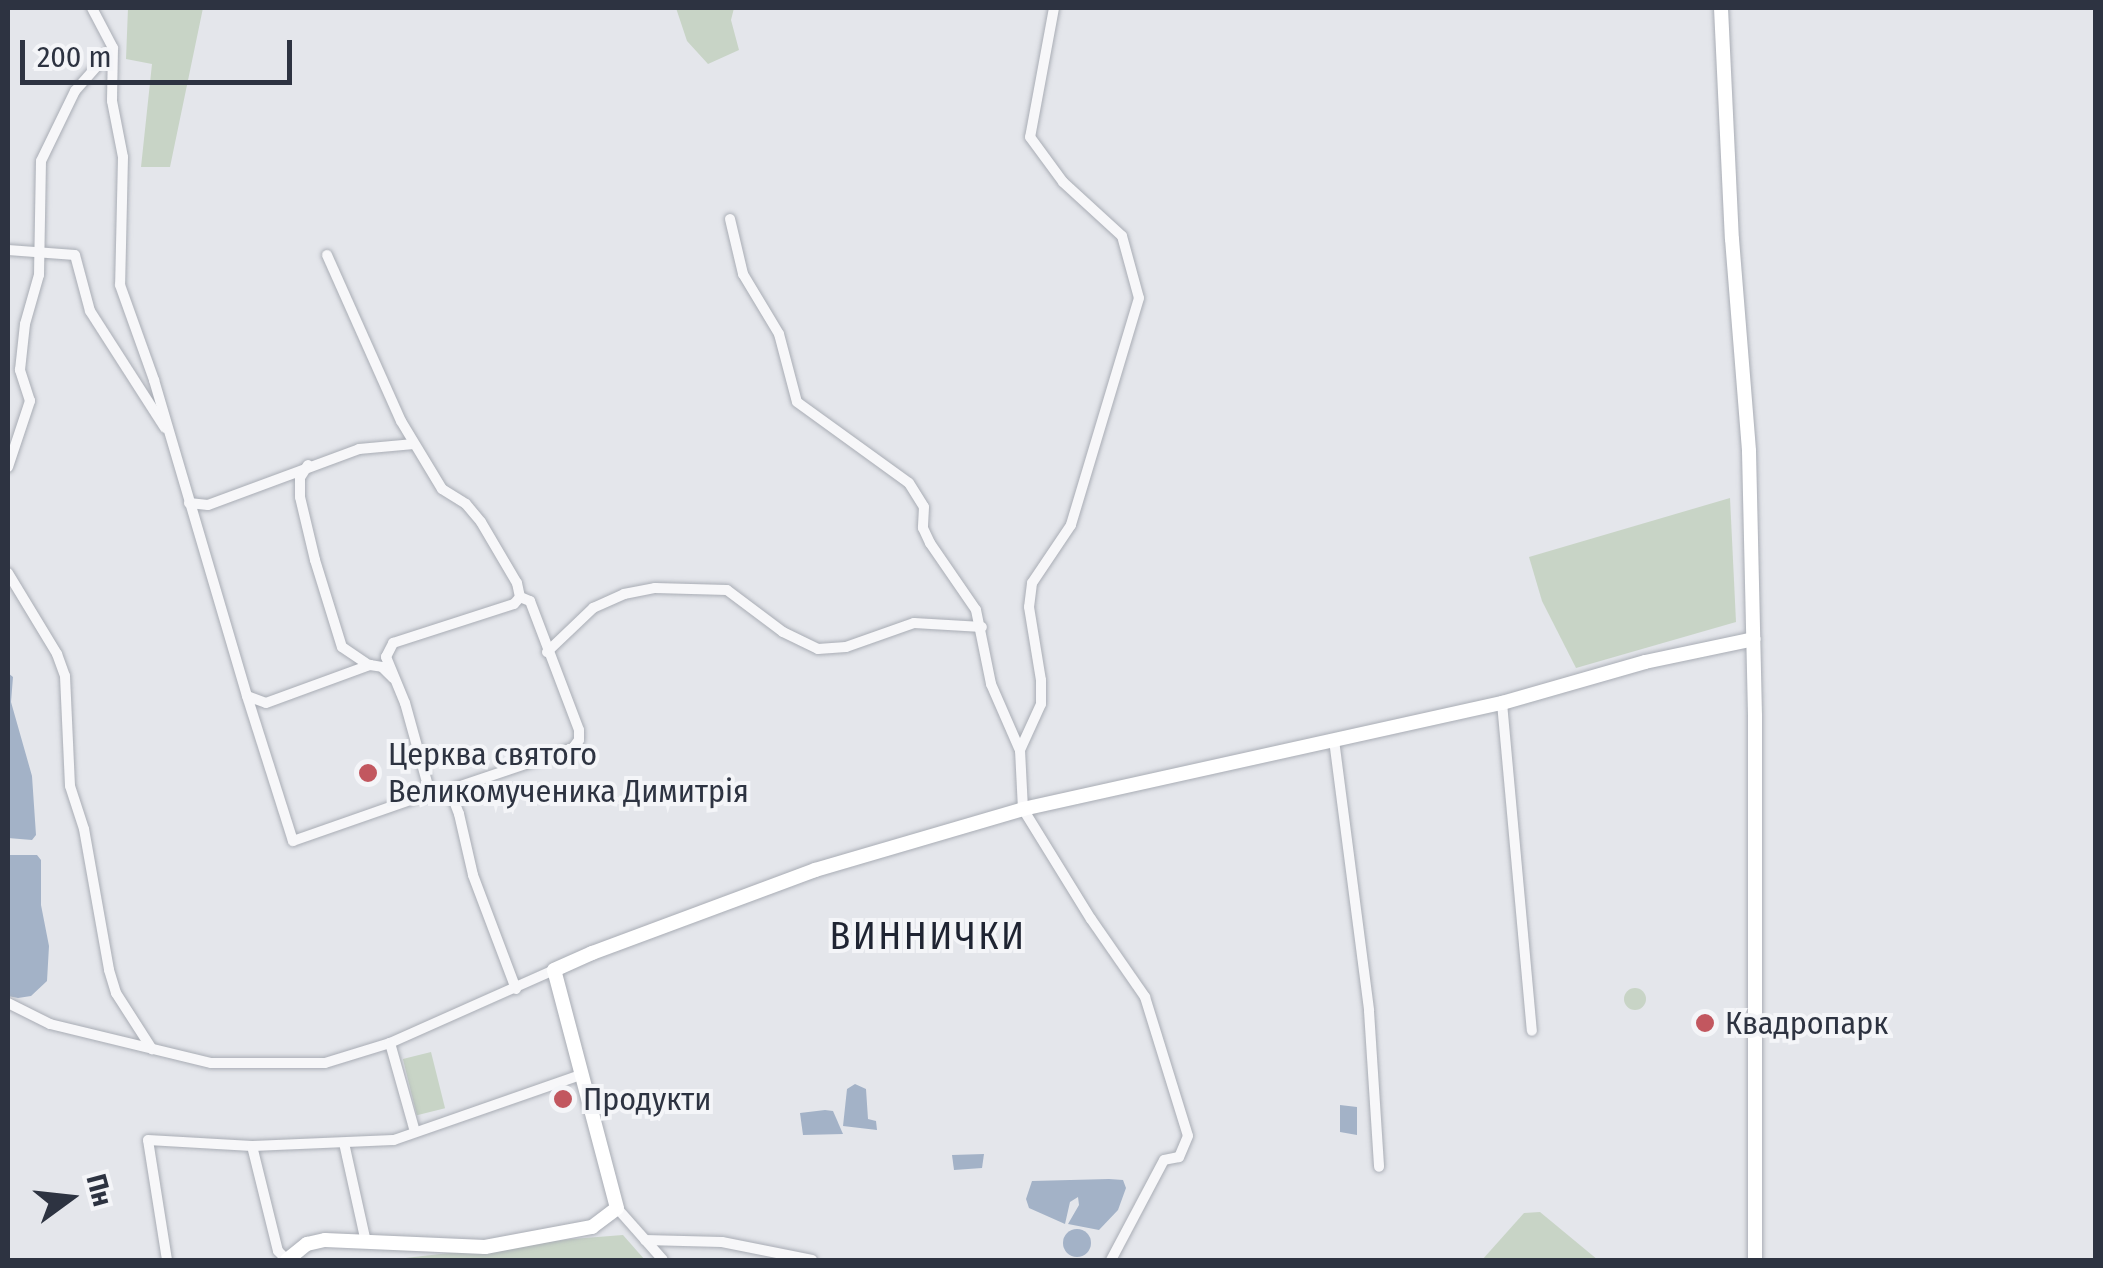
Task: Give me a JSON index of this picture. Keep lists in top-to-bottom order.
{
  "districts": ["ВИННИЧКИ"],
  "places": ["Церква святого Великомученика Димитрія", "Квадропарк", "Продукти"],
  "scale_bar": "200 m",
  "north": "right"
}
